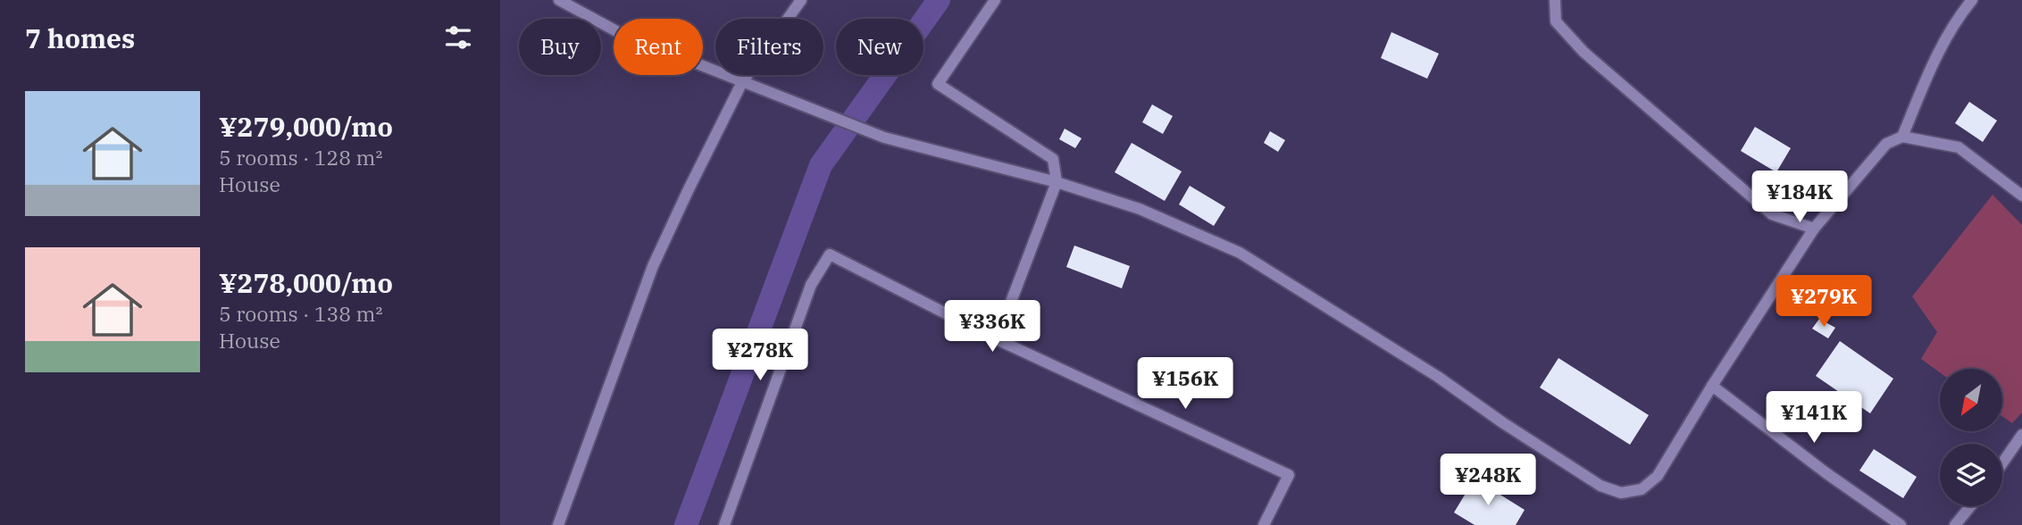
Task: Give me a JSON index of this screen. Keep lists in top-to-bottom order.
{
  "north": "bottom left",
  "page": {
    "heading": "7 homes",
    "chip": [
      "Buy",
      "Rent",
      "Filters",
      "New"
    ],
    "list": [
      {
        "name": "¥279,000/mo",
        "note": "5 rooms · 128 m² · House"
      },
      {
        "name": "¥278,000/mo",
        "note": "5 rooms · 138 m² · House"
      }
    ],
    "price": [
      "¥184K",
      "¥279K",
      "¥336K",
      "¥278K",
      "¥156K",
      "¥141K",
      "¥248K"
    ]
  }
}
